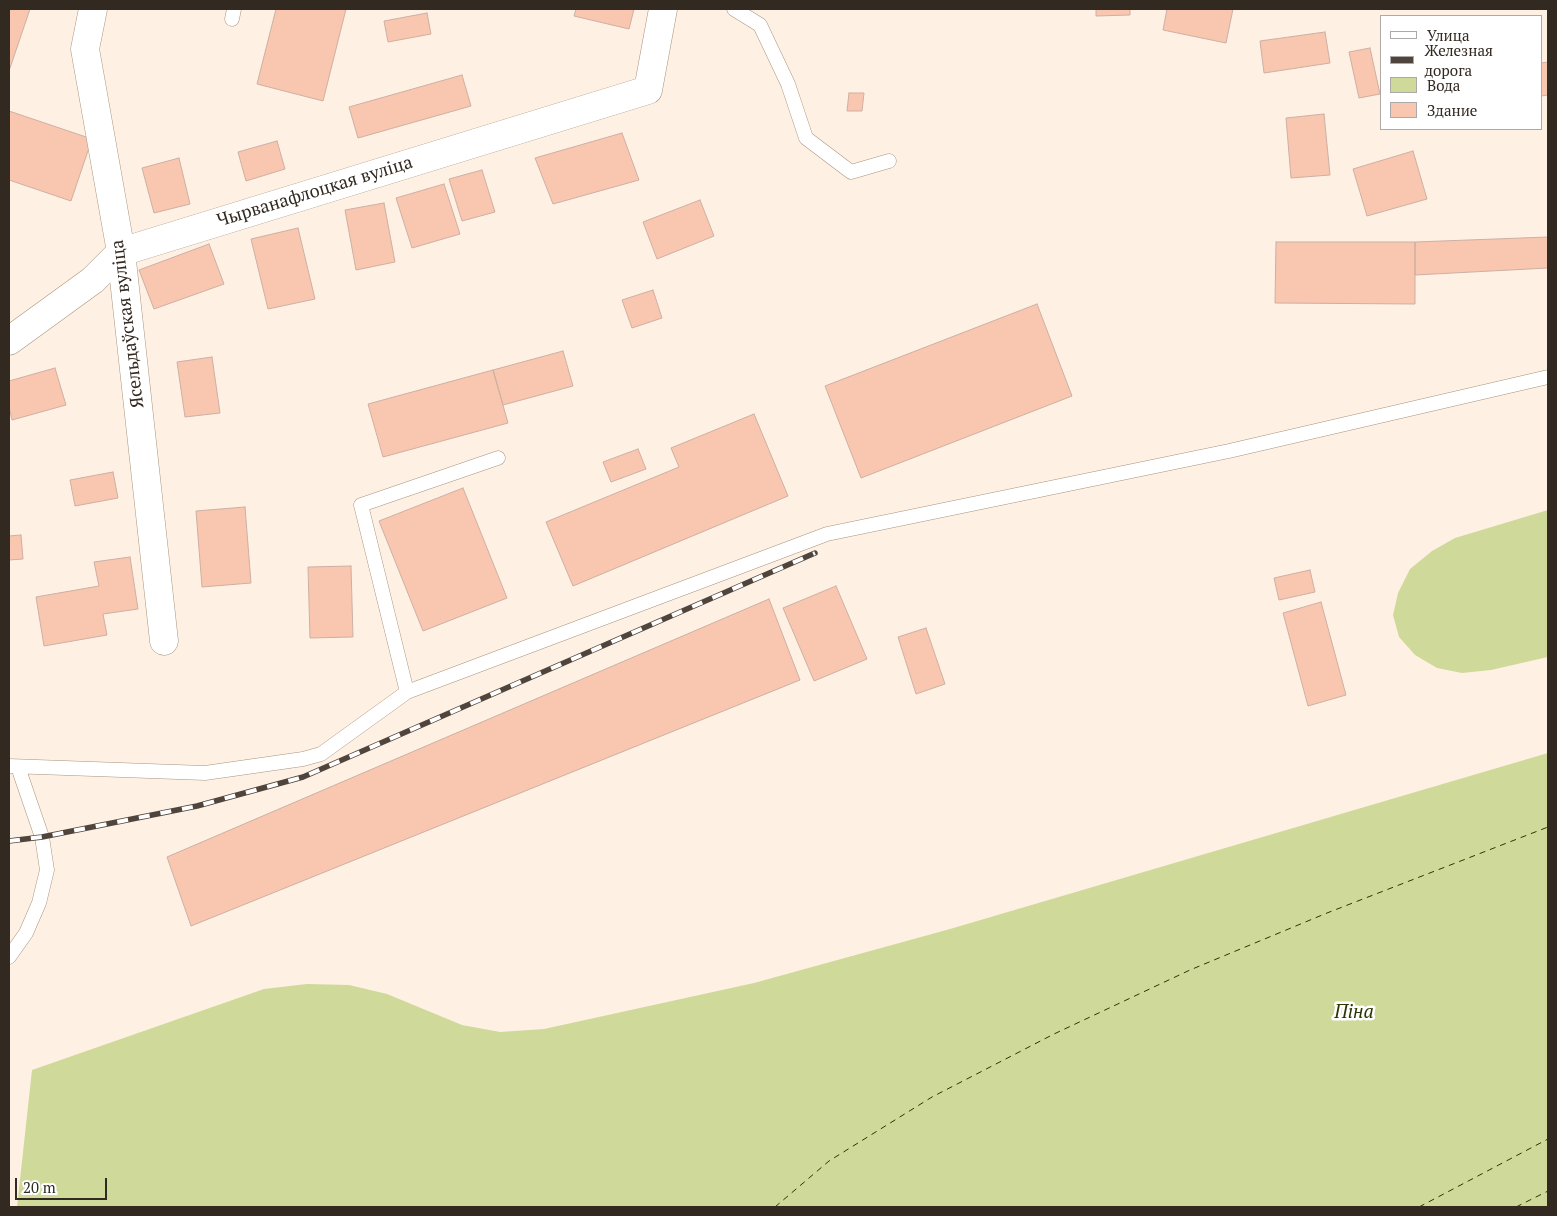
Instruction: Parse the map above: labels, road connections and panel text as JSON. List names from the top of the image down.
{
  "streets": {
    "street": ["Чырванафлоцкая вуліца", "Ясельдаўская вуліца"]
  },
  "crossings": [
    ["Чырванафлоцкая вуліца", "Ясельдаўская вуліца"]
  ],
  "water": ["Піна"],
  "legend": [
    "Улица",
    "Железная дорога",
    "Вода",
    "Здание"
  ],
  "scale_bar": "20 m"
}
